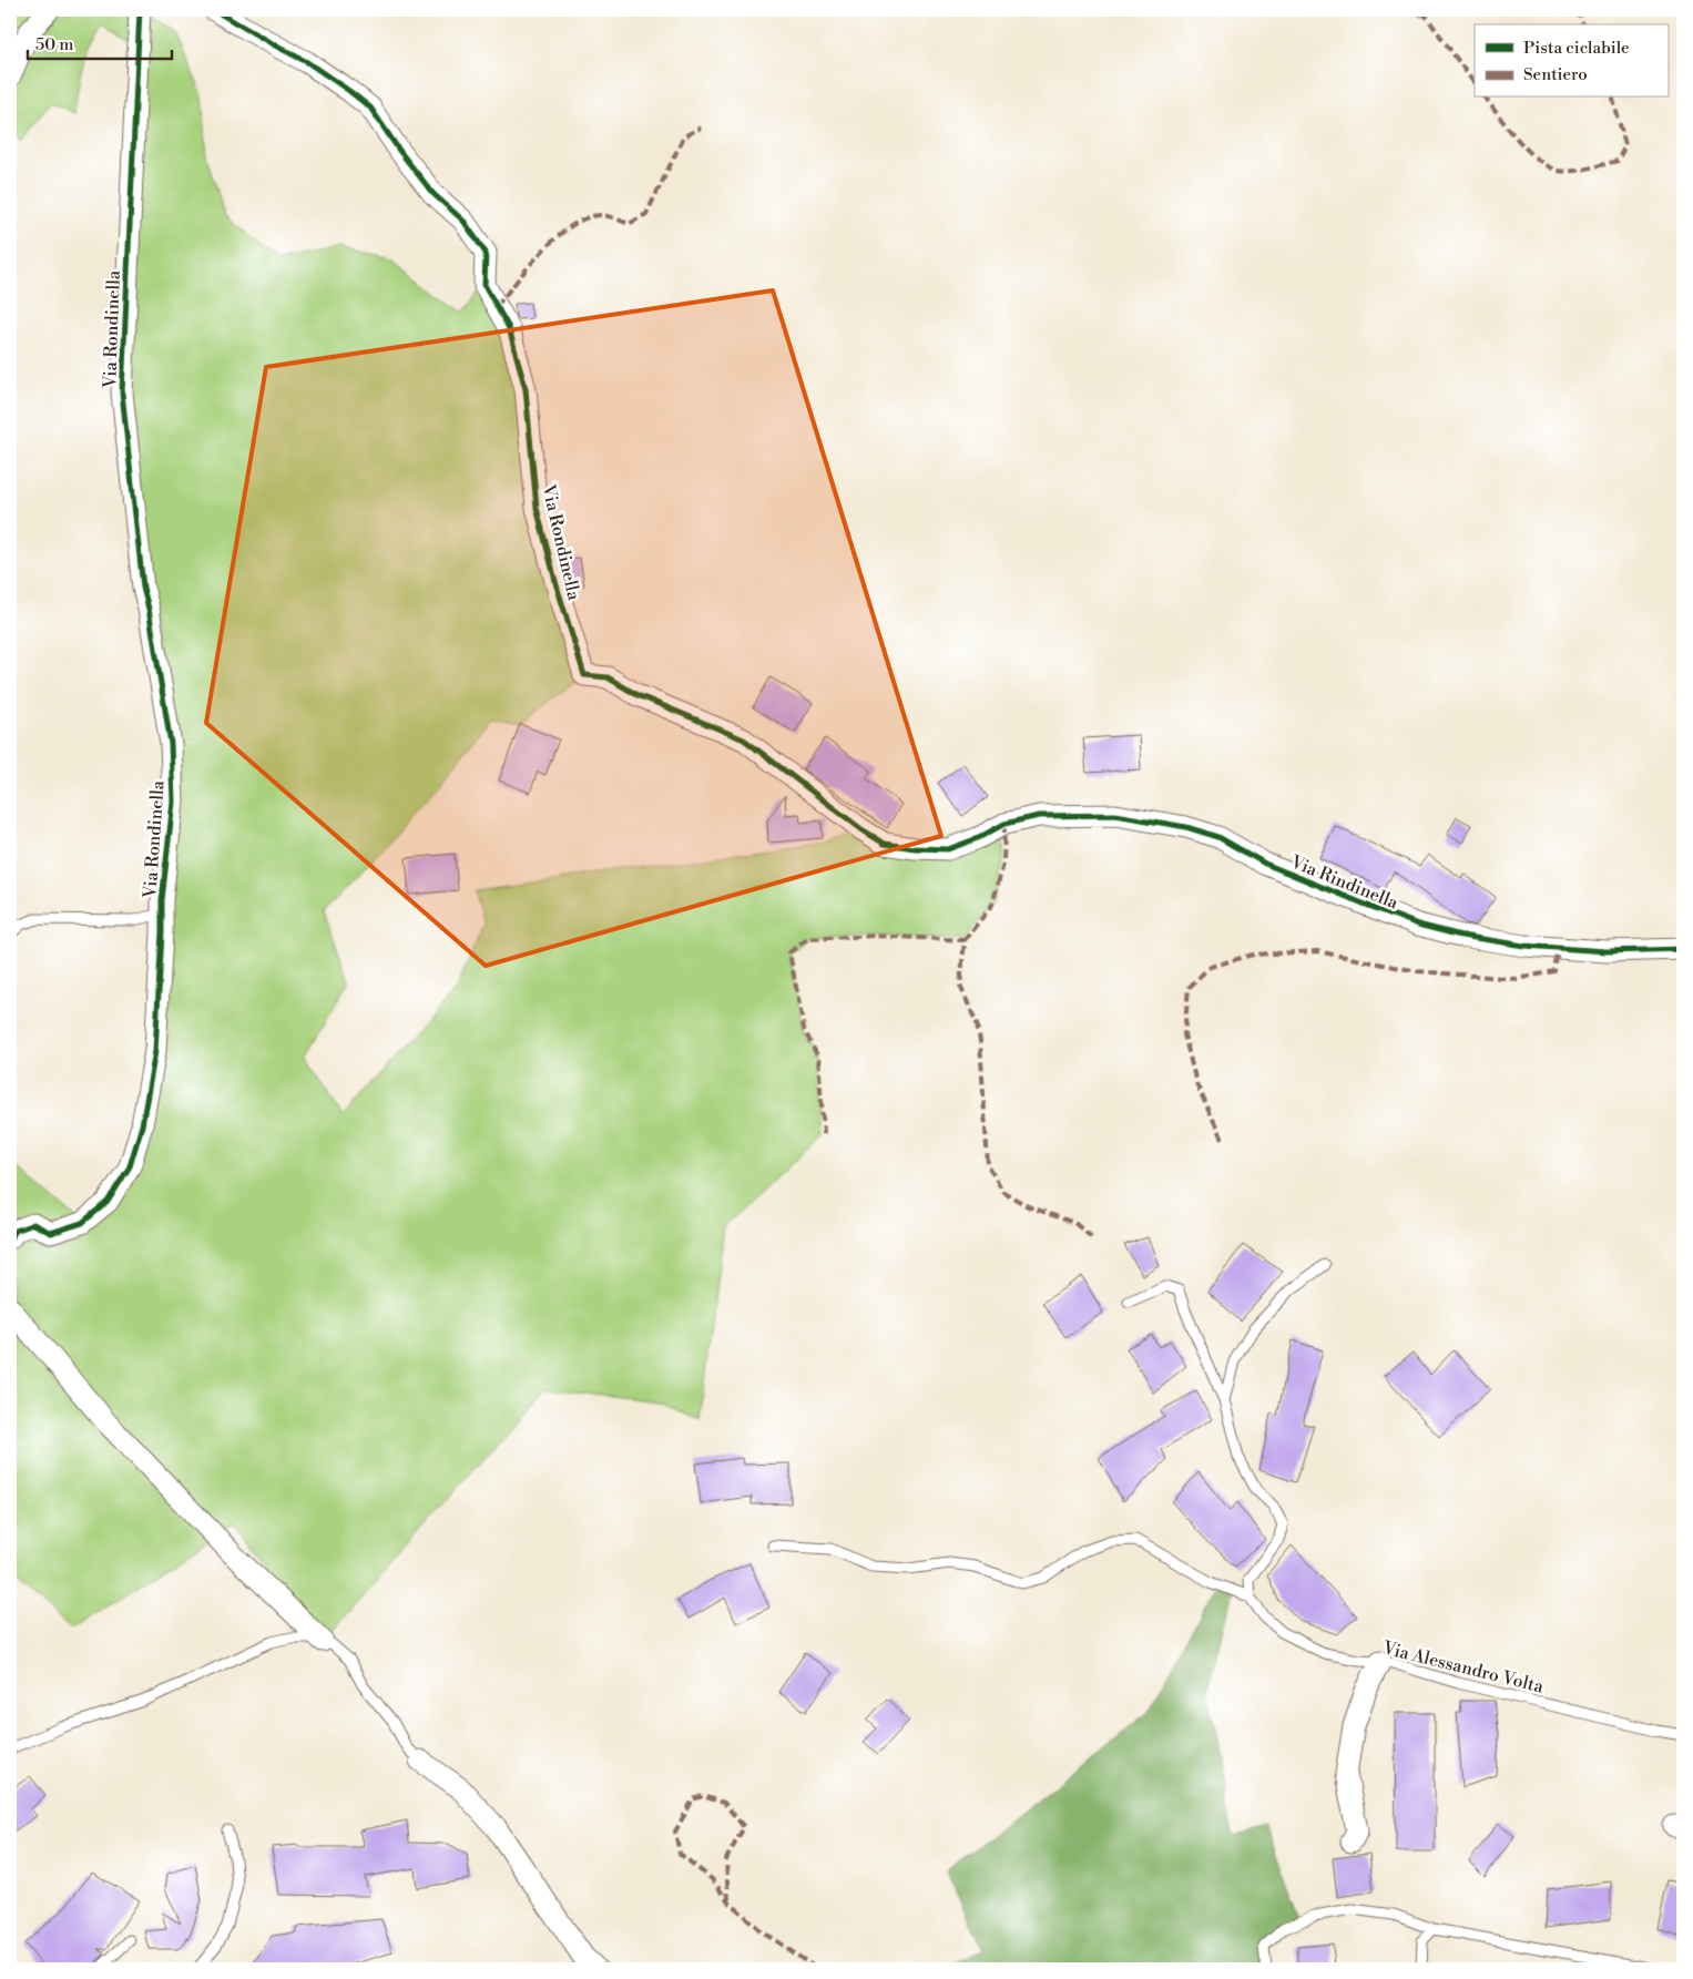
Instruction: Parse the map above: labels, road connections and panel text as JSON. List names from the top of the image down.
{
  "streets": {
    "street": ["Via Rondinella", "Via Rindinella"],
    "lane": ["Via Alessandro Volta"]
  },
  "crossings": [
    ["Via Rondinella", "Via Rindinella"]
  ],
  "legend": ["Pista ciclabile", "Sentiero"],
  "scale_bar": "50 m"
}
